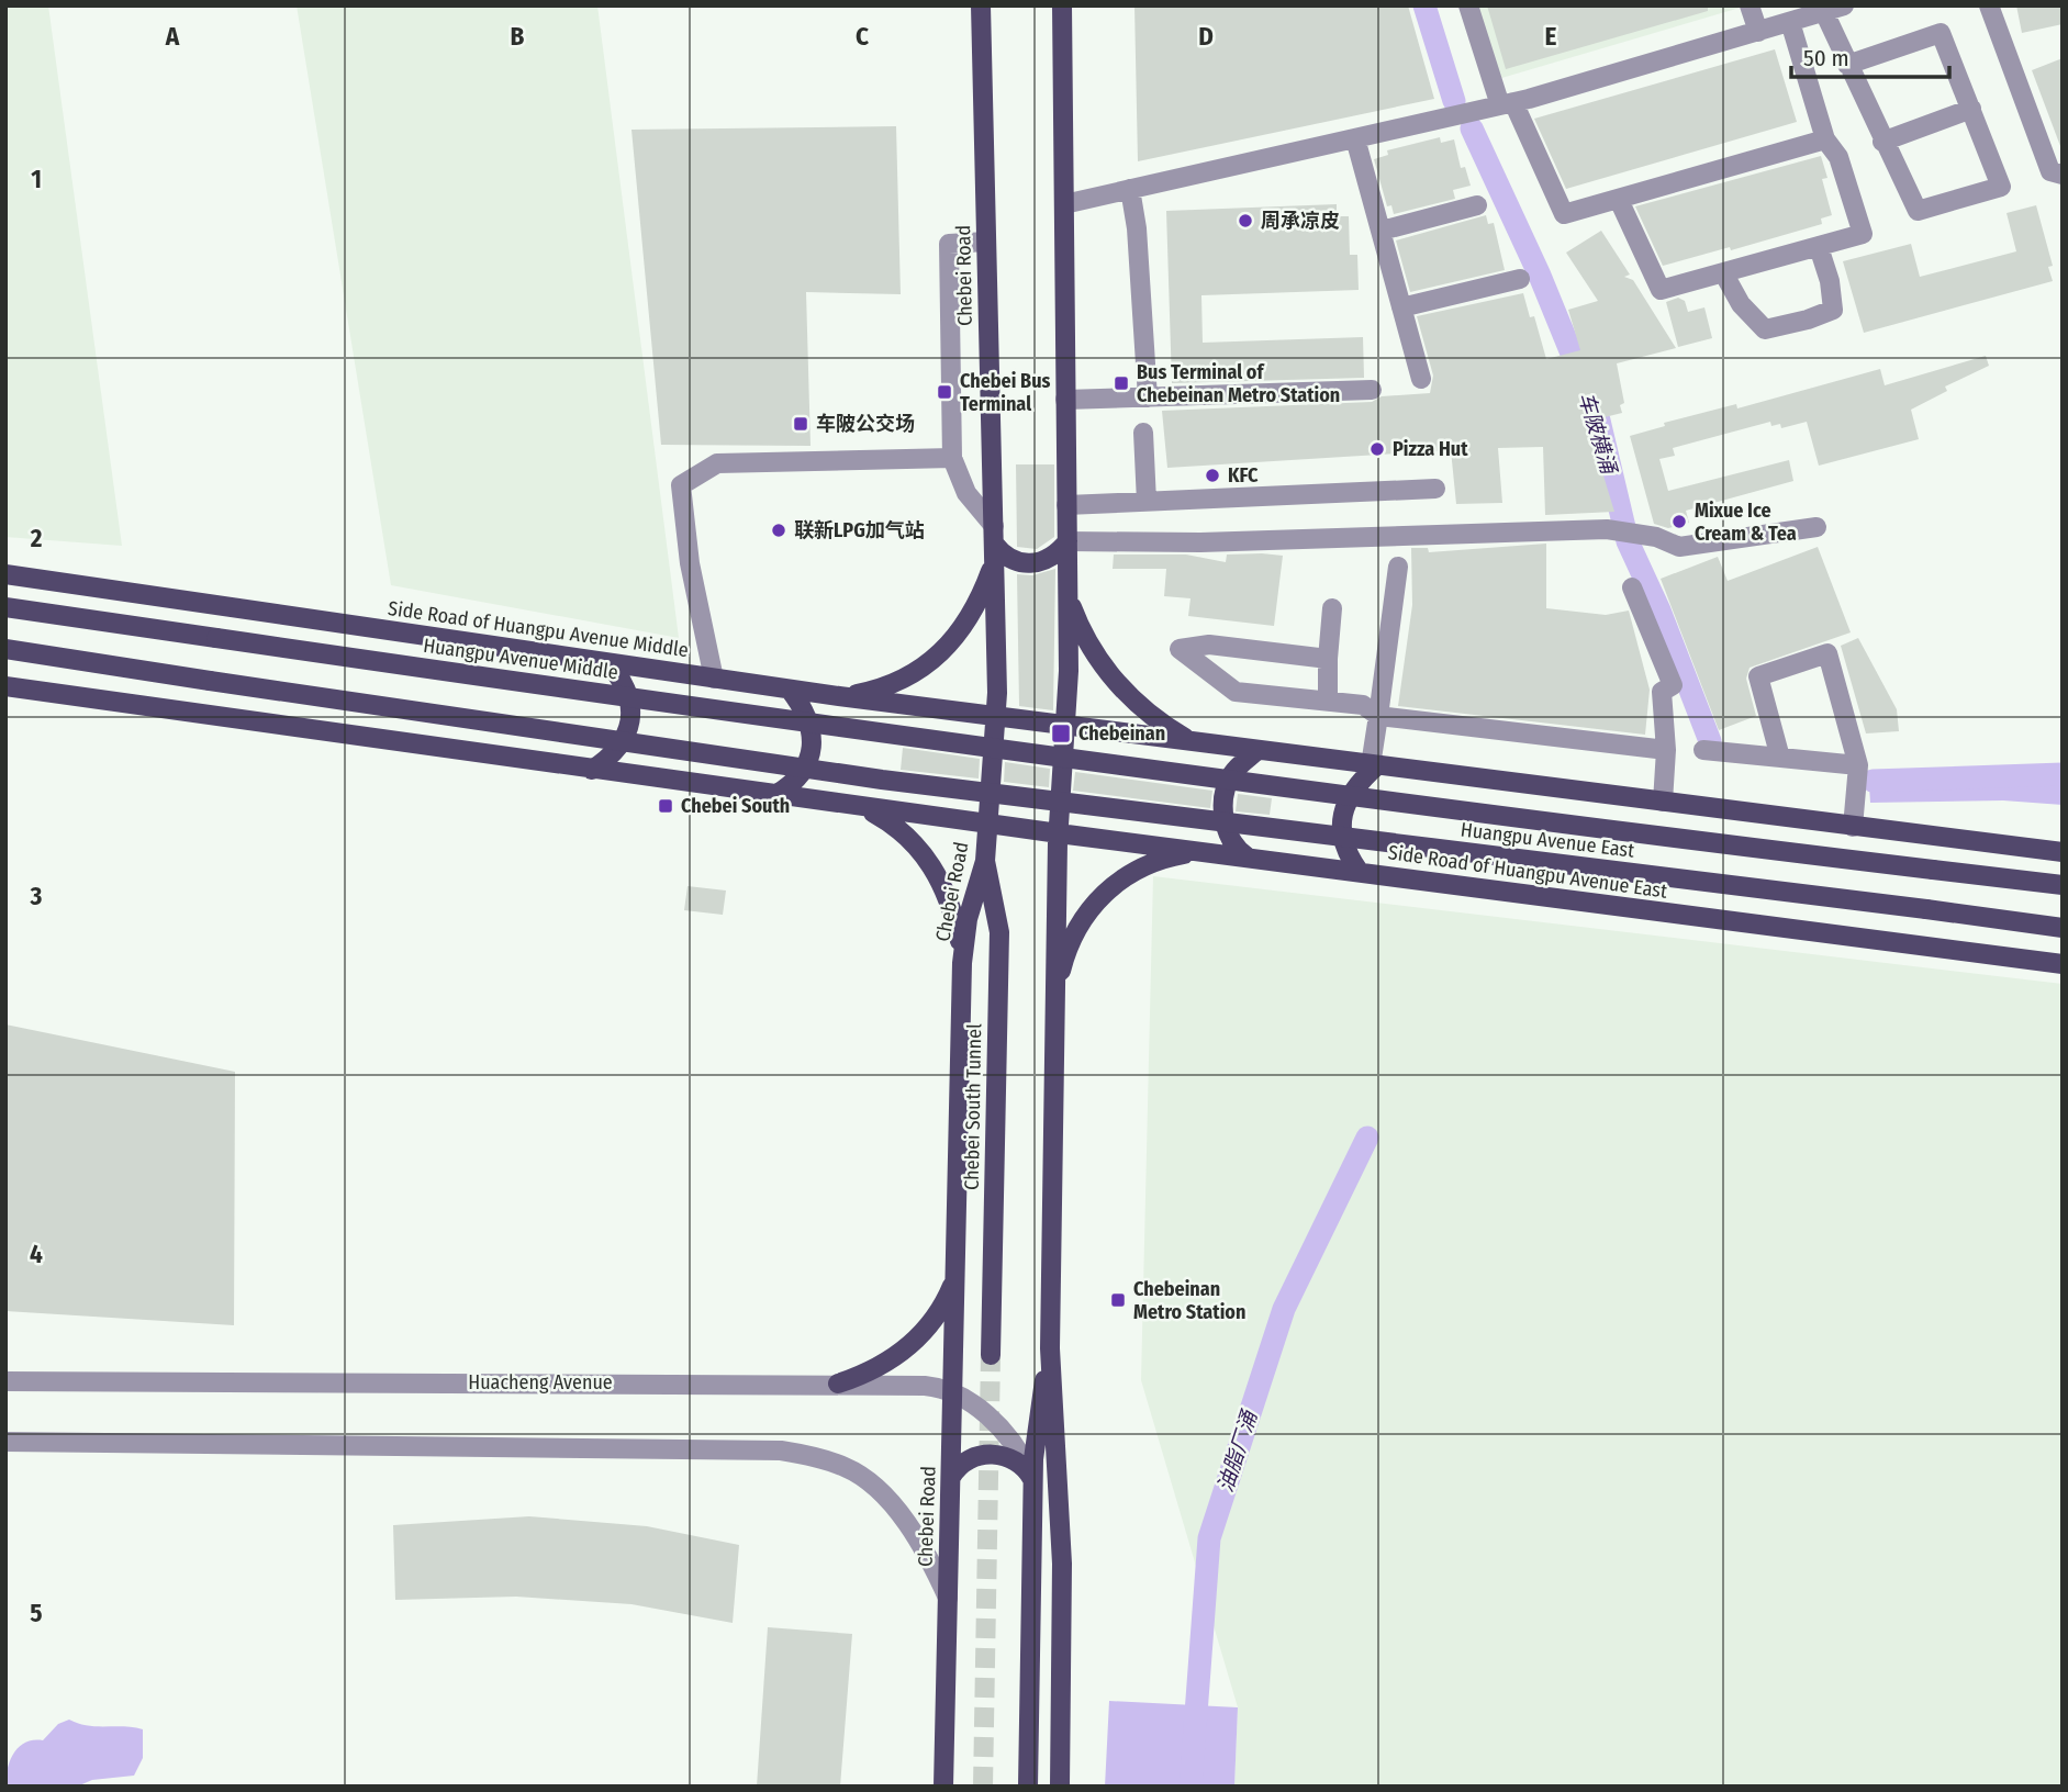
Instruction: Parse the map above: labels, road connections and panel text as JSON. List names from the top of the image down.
{
  "streets": {
    "main road": [
      "Chebei Road",
      "Side Road of Huangpu Avenue Middle",
      "Huangpu Avenue Middle",
      "Huangpu Avenue East",
      "Side Road of Huangpu Avenue East",
      "Chebei South Tunnel"
    ],
    "street": ["Huacheng Avenue"]
  },
  "crossings": [
    ["Chebei Road", "Side Road of Huangpu Avenue Middle"],
    ["Chebei Road", "Side Road of Huangpu Avenue East"],
    ["Chebei Road", "Chebei South Tunnel"],
    ["Chebei Road", "Huacheng Avenue"],
    ["Huangpu Avenue Middle", "Huangpu Avenue East"]
  ],
  "water": ["车陂横涌", "油脂厂涌"],
  "places": {
    "other": [
      "周承凉皮",
      "Pizza Hut",
      "KFC",
      "Mixue Ice Cream & Tea",
      "联新LPG加气站"
    ],
    "transit": [
      "Bus Terminal of Chebeinan Metro Station",
      "Chebei Bus Terminal",
      "车陂公交场",
      "Chebeinan",
      "Chebei South",
      "Chebeinan Metro Station"
    ]
  },
  "scale_bar": "50 m",
  "grid": {
    "columns": [
      "A",
      "B",
      "C",
      "D",
      "E"
    ],
    "rows": [
      "1",
      "2",
      "3",
      "4",
      "5"
    ]
  }
}
